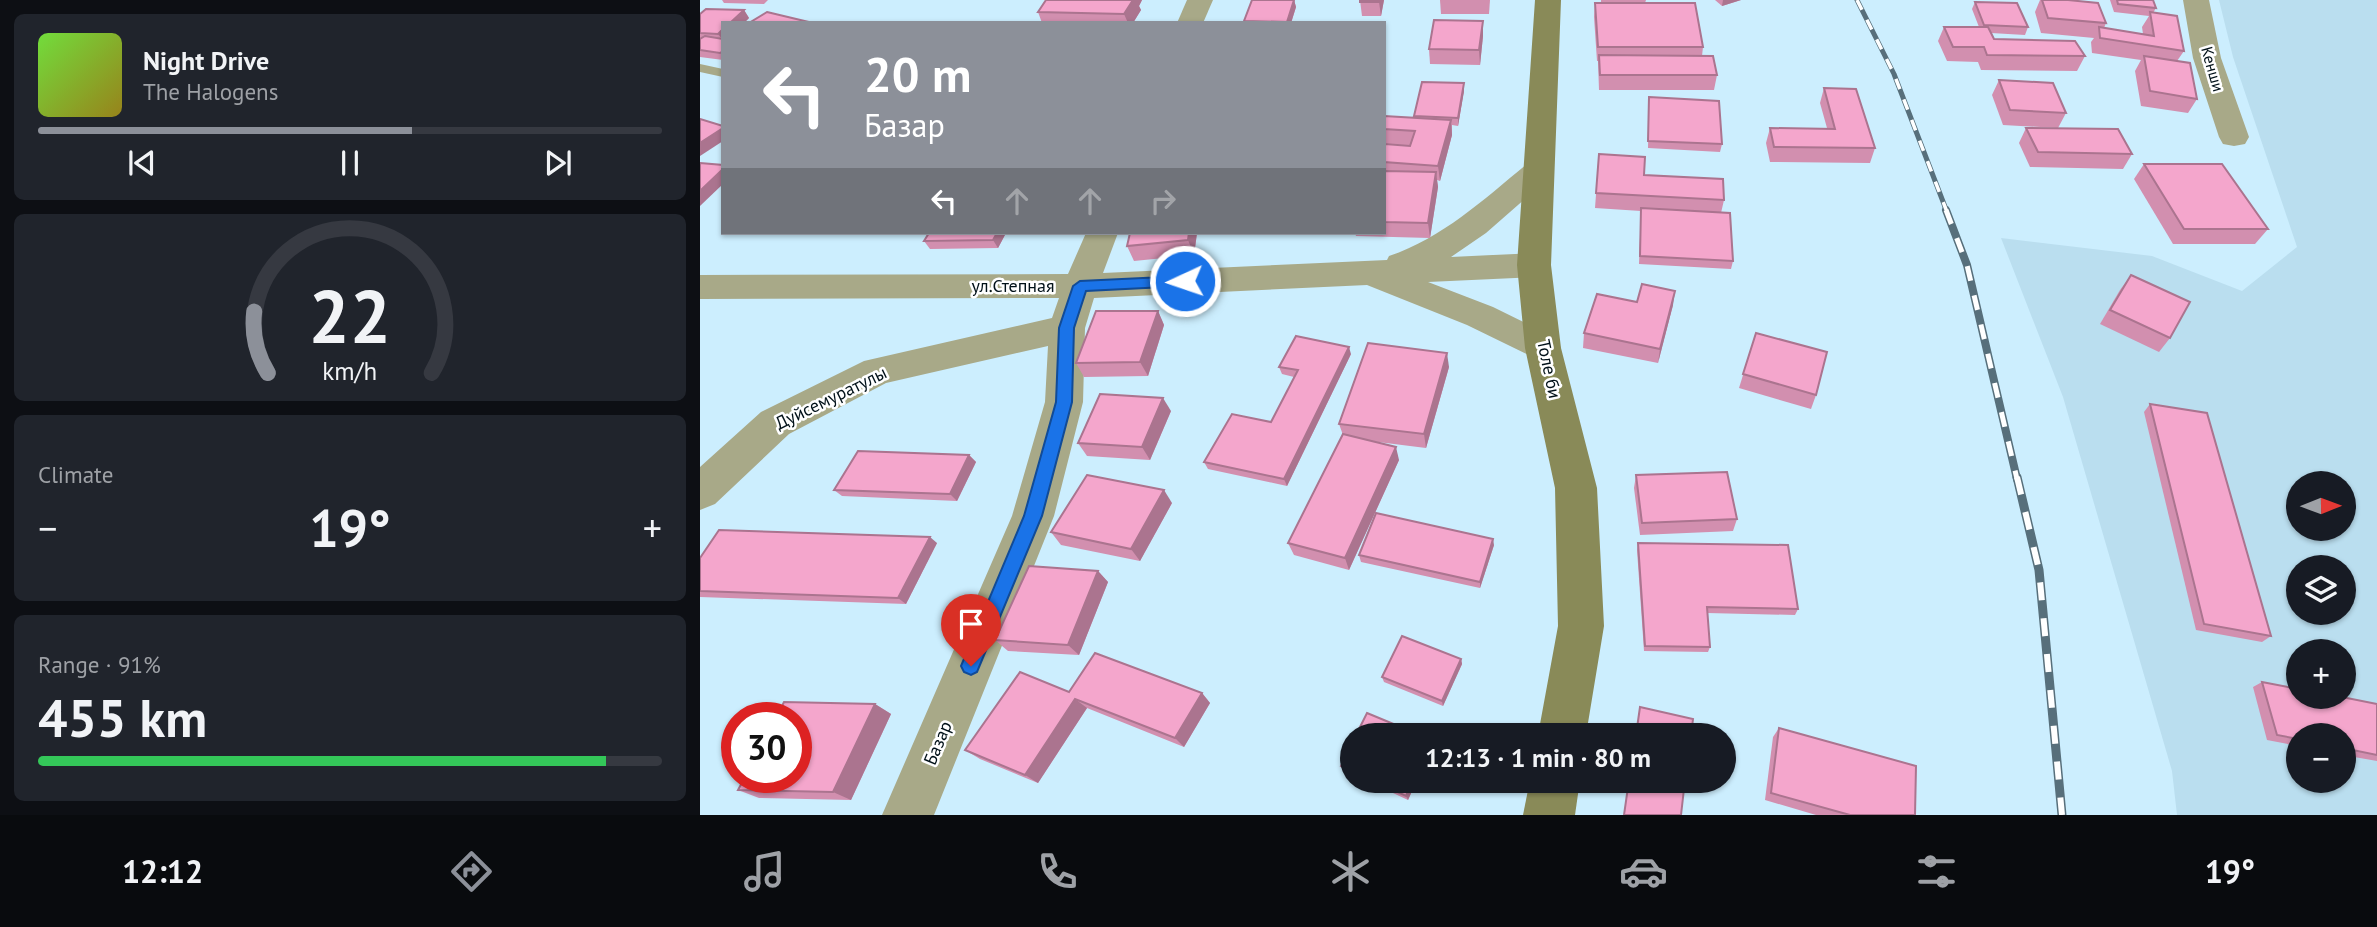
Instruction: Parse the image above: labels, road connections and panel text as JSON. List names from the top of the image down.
{
  "streets": {
    "main road": ["Толе би"],
    "street": [
      "Кенши",
      "ул.Степная",
      "Дуйсемуратулы",
      "Базар"
    ]
  },
  "crossings": [
    ["ул.Степная", "Толе би"],
    ["ул.Степная", "Базар"],
    ["Дуйсемуратулы", "Базар"]
  ],
  "north": "right",
  "page": {
    "turn": ["20 m", "Базар"],
    "song": ["Night Drive", "The Halogens"],
    "tile": [
      "Climate",
      ["Range · 91%", "455 km"]
    ],
    "map_buttons": ["+", "−"],
    "heat": ["−", "19°", "+"],
    "limit": "30",
    "trip": "12:13 · 1 min · 80 m",
    "tabs": ["12:12", "19°"],
    "gauge": ["22", "km/h"]
  }
}
